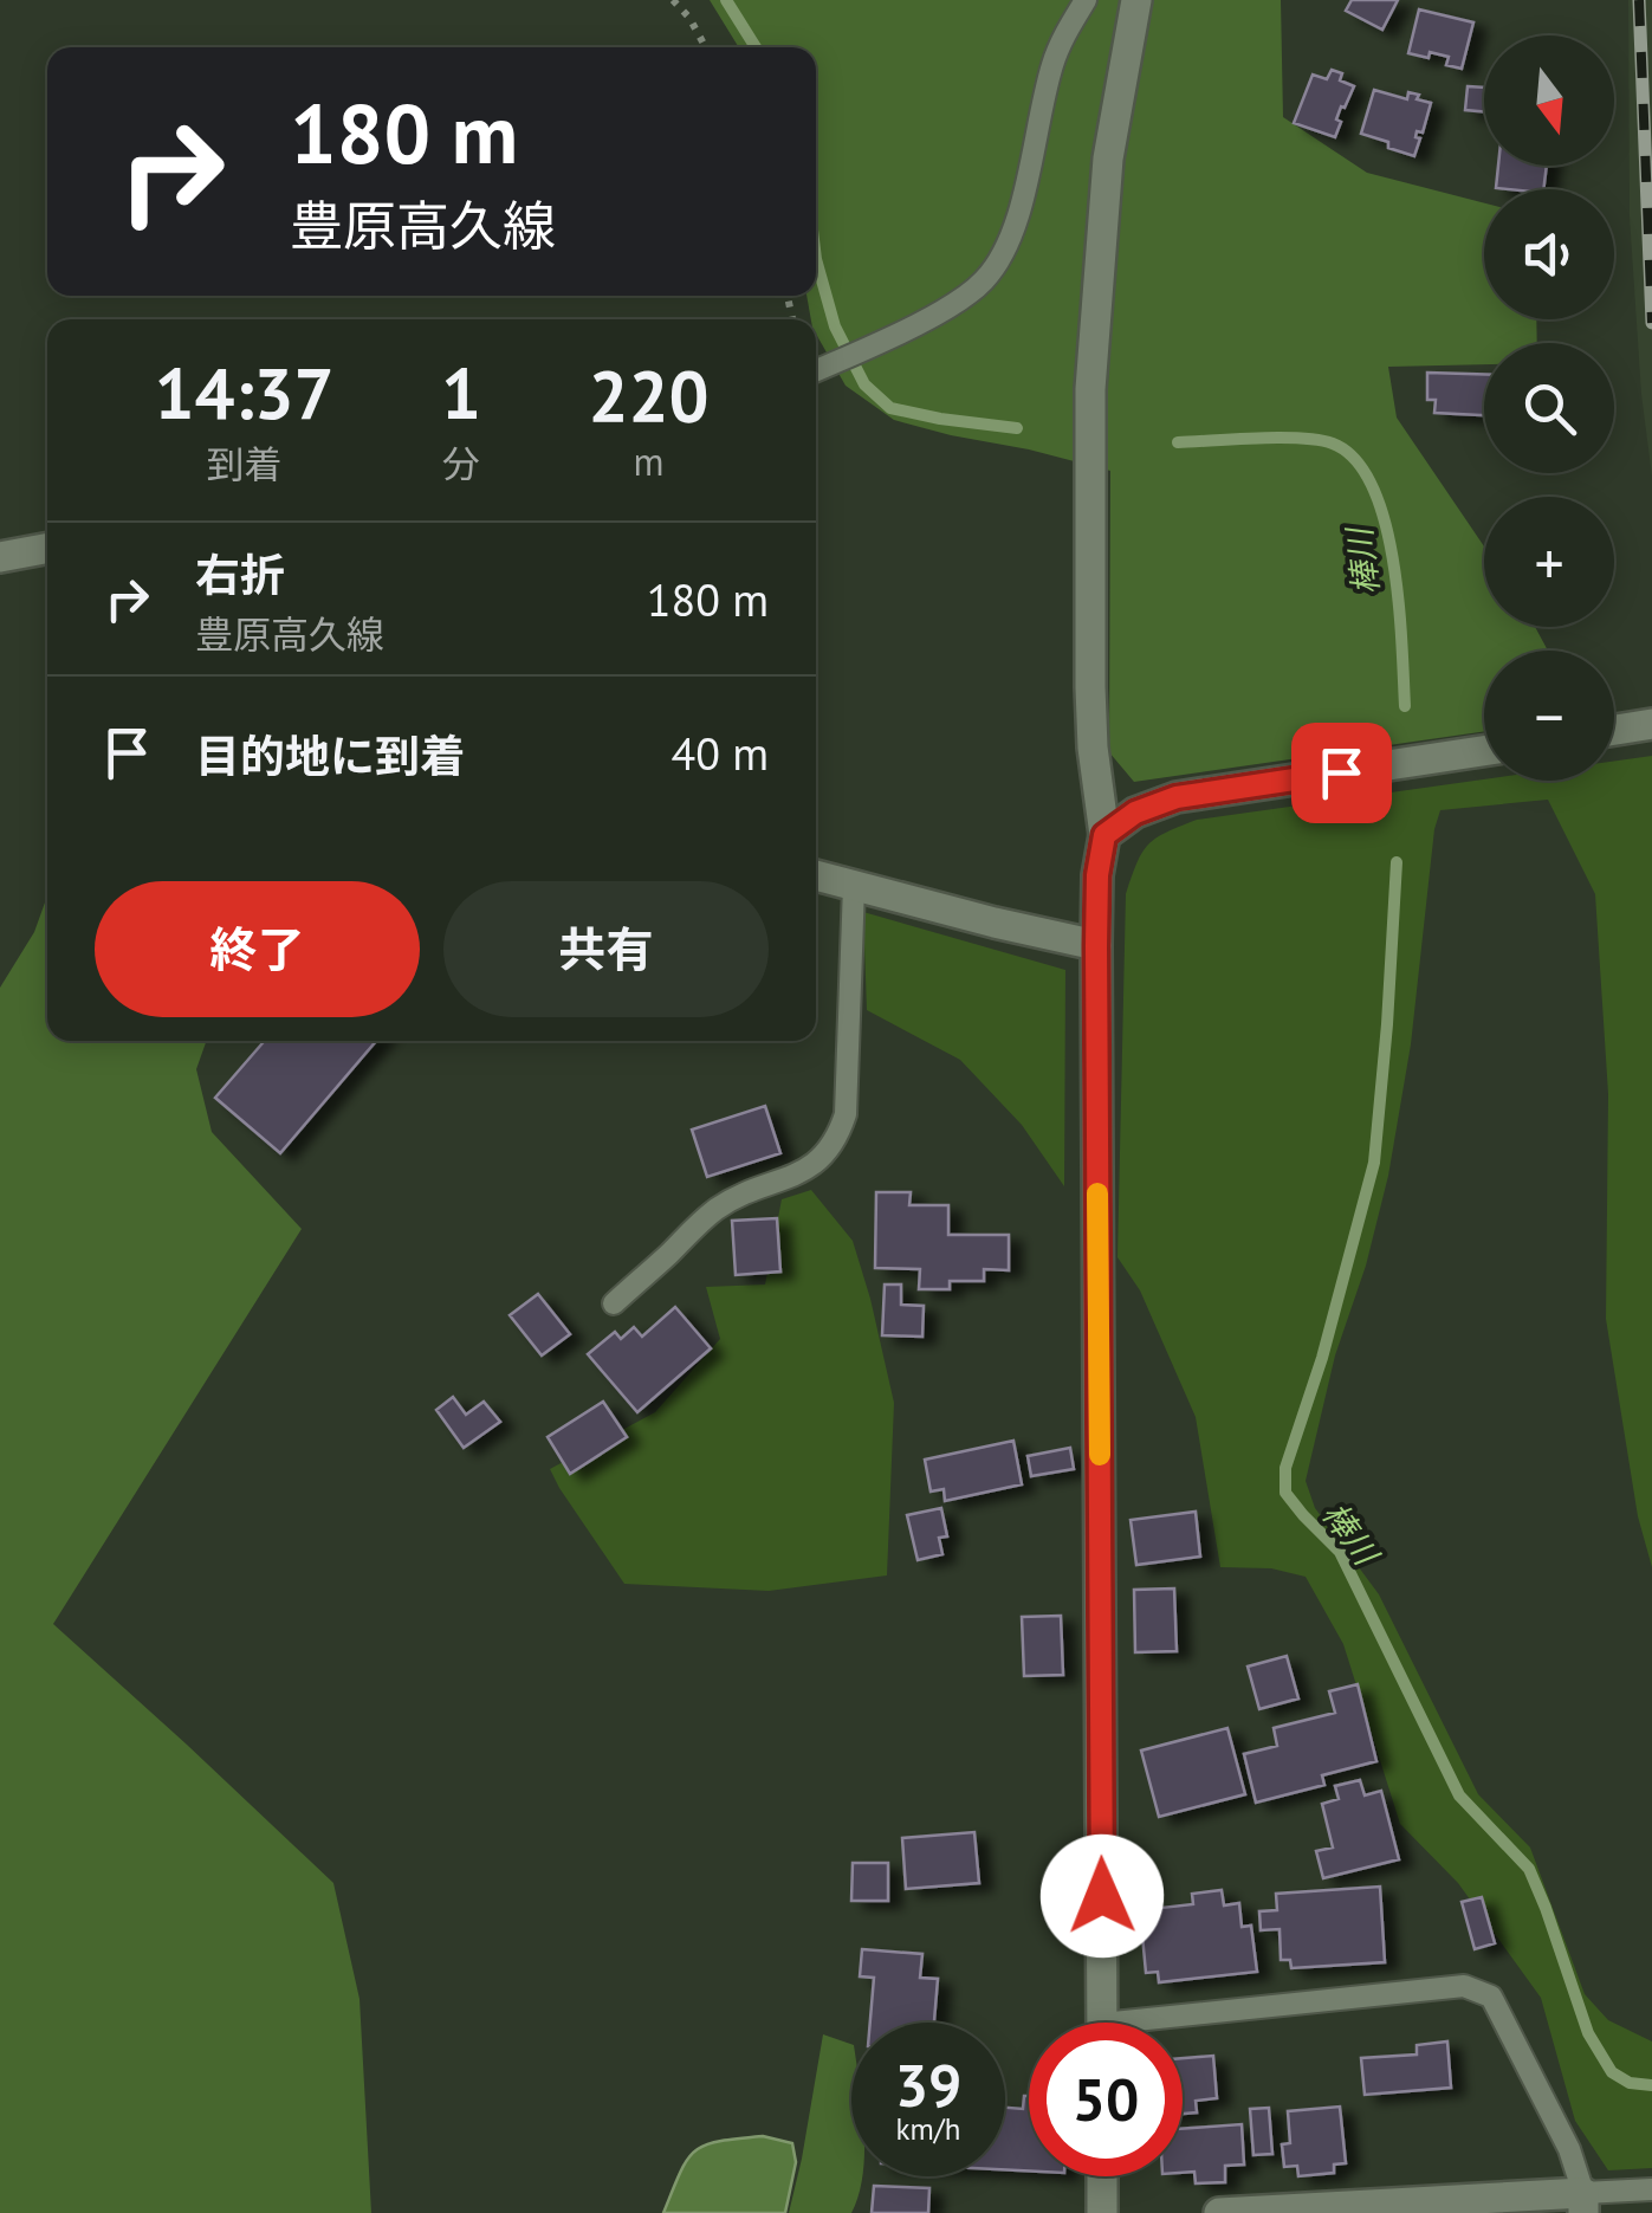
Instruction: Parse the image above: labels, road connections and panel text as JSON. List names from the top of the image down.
{
  "water": ["棒川"],
  "north": "bottom",
  "page": {
    "map_buttons": ["+", "−"],
    "turn": ["180 m", "豊原高久線"],
    "eta": [
      "14:37",
      "到着",
      "1",
      "分",
      "220",
      "m"
    ],
    "list": [
      {
        "name": "右折",
        "note": "豊原高久線",
        "value": "180 m"
      },
      {
        "name": "目的地に到着",
        "value": "40 m"
      }
    ],
    "buttons": ["終了", "共有"],
    "speed": "39 km/h",
    "limit": "50"
  }
}
